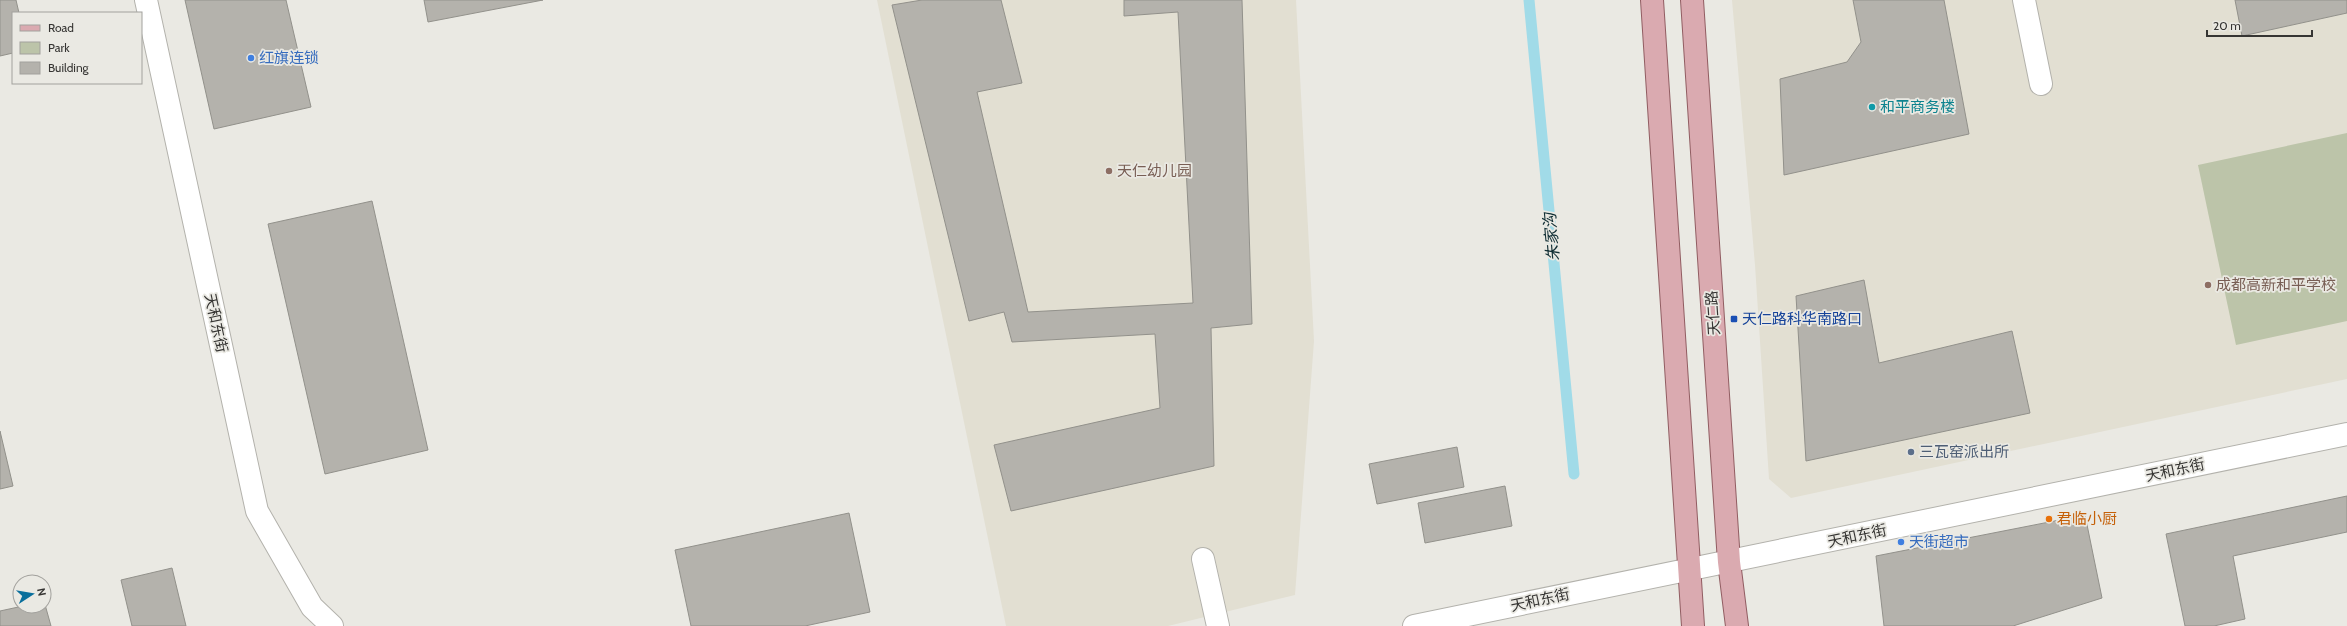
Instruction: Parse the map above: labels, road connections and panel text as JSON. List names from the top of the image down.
{
  "streets": {
    "main road": ["天仁路"],
    "street": ["天和东街"]
  },
  "crossings": [
    ["天仁路", "天和东街"]
  ],
  "water": ["朱家沟"],
  "places": {
    "other": [
      "红旗连锁",
      "和平商务楼",
      "天仁幼儿园",
      "成都高新和平学校",
      "三瓦窑派出所",
      "君临小厨",
      "天街超市"
    ],
    "transit": ["天仁路科华南路口"]
  },
  "legend": ["Road", "Park", "Building"],
  "scale_bar": "20 m",
  "north": "right"
}
